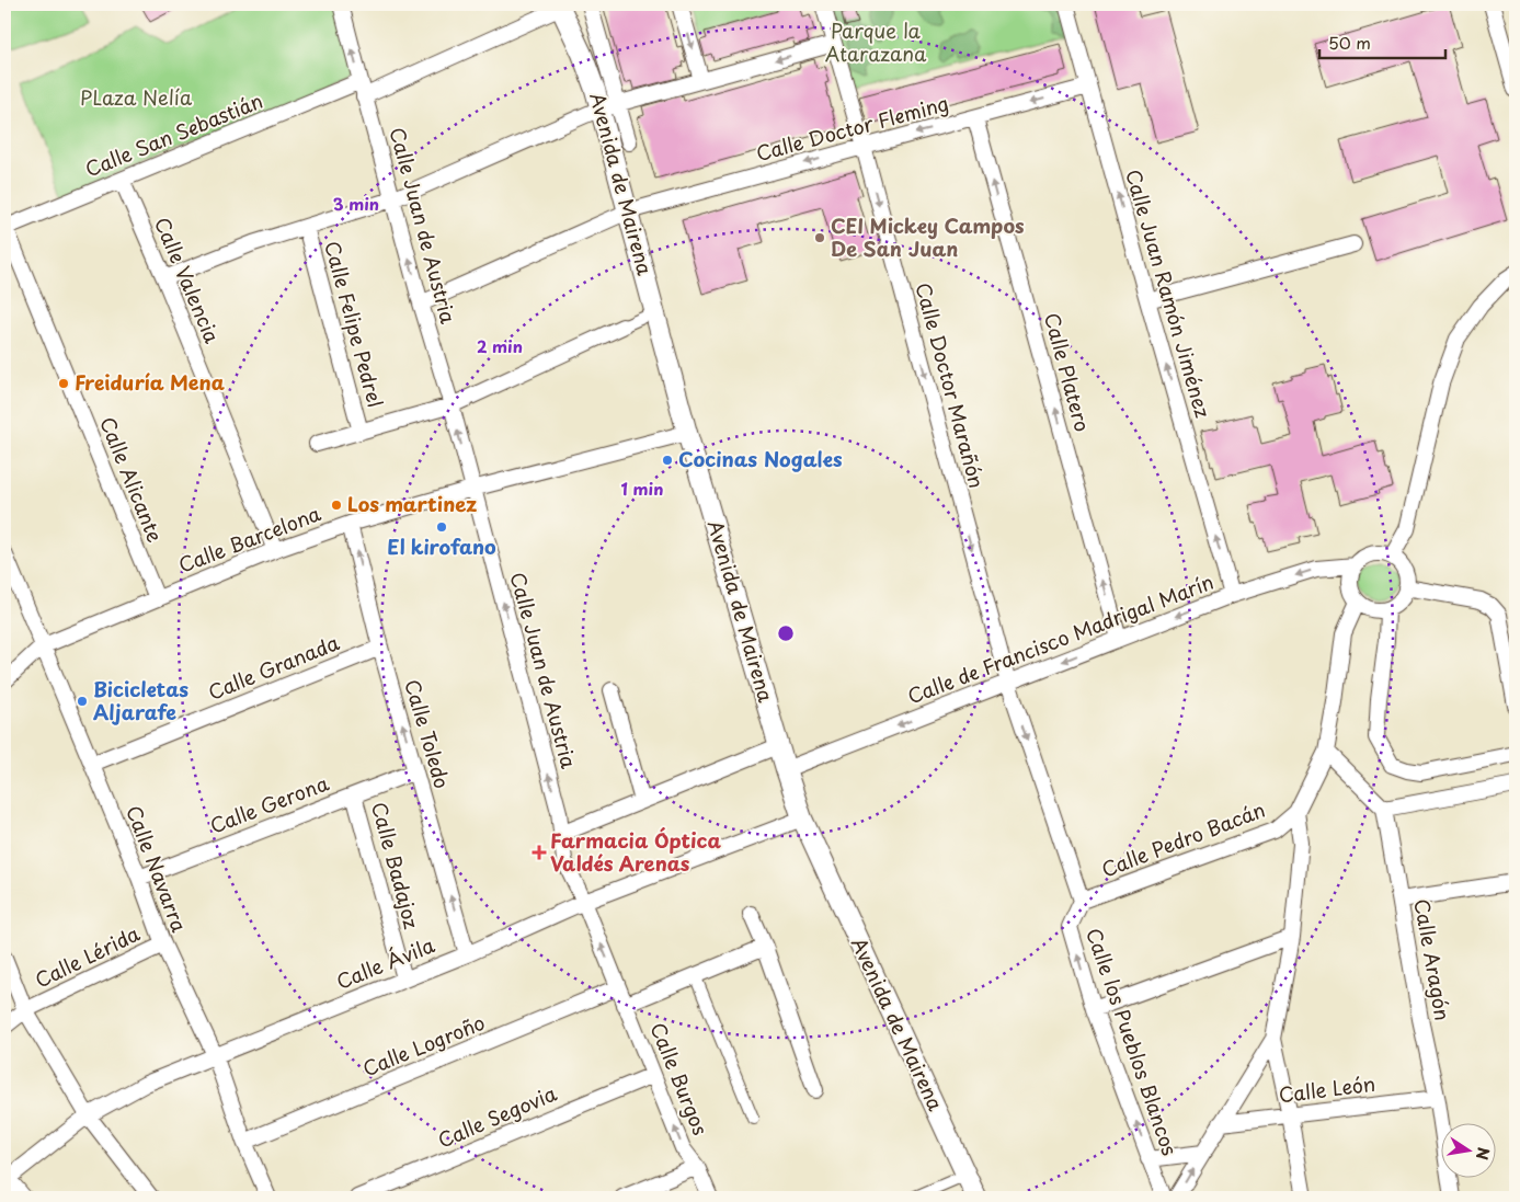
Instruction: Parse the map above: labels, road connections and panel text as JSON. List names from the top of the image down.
{
  "streets": {
    "street": [
      "Calle Doctor Fleming",
      "Calle San Sebastián",
      "Avenida de Mairena",
      "Calle Juan de Austria",
      "Calle Valencia",
      "Calle Juan Ramón Jiménez",
      "Calle Felipe Pedrel",
      "Calle Platero",
      "Calle Doctor Marañón",
      "Calle Alicante",
      "Calle Barcelona",
      "Calle de Francisco Madrigal Marín",
      "Calle Granada",
      "Calle Toledo",
      "Calle Gerona",
      "Calle Pedro Bacán",
      "Calle Badajoz",
      "Calle Navarra",
      "Calle Lérida",
      "Calle Aragón",
      "Calle Ávila",
      "Calle los Pueblos Blancos",
      "Calle Logroño",
      "Calle Burgos",
      "Calle León",
      "Calle Segovia"
    ]
  },
  "crossings": [
    ["Calle Doctor Fleming", "Avenida de Mairena"],
    ["Calle Doctor Fleming", "Calle Juan de Austria"],
    ["Calle Doctor Fleming", "Calle Juan Ramón Jiménez"],
    ["Calle Doctor Fleming", "Calle Platero"],
    ["Calle Doctor Fleming", "Calle Doctor Marañón"],
    ["Calle San Sebastián", "Calle Juan de Austria"],
    ["Calle San Sebastián", "Calle Valencia"],
    ["Calle San Sebastián", "Calle Alicante"],
    ["Avenida de Mairena", "Calle Barcelona"],
    ["Avenida de Mairena", "Calle de Francisco Madrigal Marín"],
    ["Avenida de Mairena", "Calle Ávila"],
    ["Calle Juan de Austria", "Calle Barcelona"],
    ["Calle Juan de Austria", "Calle Ávila"],
    ["Calle Juan de Austria", "Calle Burgos"],
    ["Calle Valencia", "Calle Barcelona"],
    ["Calle Juan Ramón Jiménez", "Calle de Francisco Madrigal Marín"],
    ["Calle Platero", "Calle de Francisco Madrigal Marín"],
    ["Calle Doctor Marañón", "Calle de Francisco Madrigal Marín"],
    ["Calle Alicante", "Calle Barcelona"],
    ["Calle Barcelona", "Calle Toledo"],
    ["Calle Barcelona", "Calle Navarra"],
    ["Calle de Francisco Madrigal Marín", "Calle Pedro Bacán"],
    ["Calle Granada", "Calle Toledo"],
    ["Calle Granada", "Calle Navarra"],
    ["Calle Toledo", "Calle Gerona"],
    ["Calle Toledo", "Calle Ávila"],
    ["Calle Gerona", "Calle Badajoz"],
    ["Calle Gerona", "Calle Navarra"],
    ["Calle Pedro Bacán", "Calle los Pueblos Blancos"],
    ["Calle Badajoz", "Calle Ávila"],
    ["Calle Navarra", "Calle Lérida"],
    ["Calle Navarra", "Calle Ávila"],
    ["Calle Navarra", "Calle Logroño"],
    ["Calle Aragón", "Calle León"],
    ["Calle Ávila", "Calle Burgos"],
    ["Calle Logroño", "Calle Burgos"],
    ["Calle Burgos", "Calle Segovia"]
  ],
  "one_way": [
    "Calle Juan de Austria",
    "Calle Juan Ramón Jiménez",
    "Calle Platero",
    "Calle Doctor Marañón",
    "Calle de Francisco Madrigal Marín",
    "Calle Toledo",
    "Calle los Pueblos Blancos"
  ],
  "parks": ["Parque la Atarazana", "PLaza Nelía"],
  "places": {
    "other": [
      "CEI Mickey Campos De San Juan",
      "Freiduría Mena",
      "Cocinas Nogales",
      "Los martinez",
      "El kirofano",
      "Bicicletas Aljarafe"
    ],
    "health": ["Farmacia Óptica Valdés Arenas"]
  },
  "scale_bar": "50 m",
  "north": "right",
  "rings": ["3 min", "2 min", "1 min"]
}
